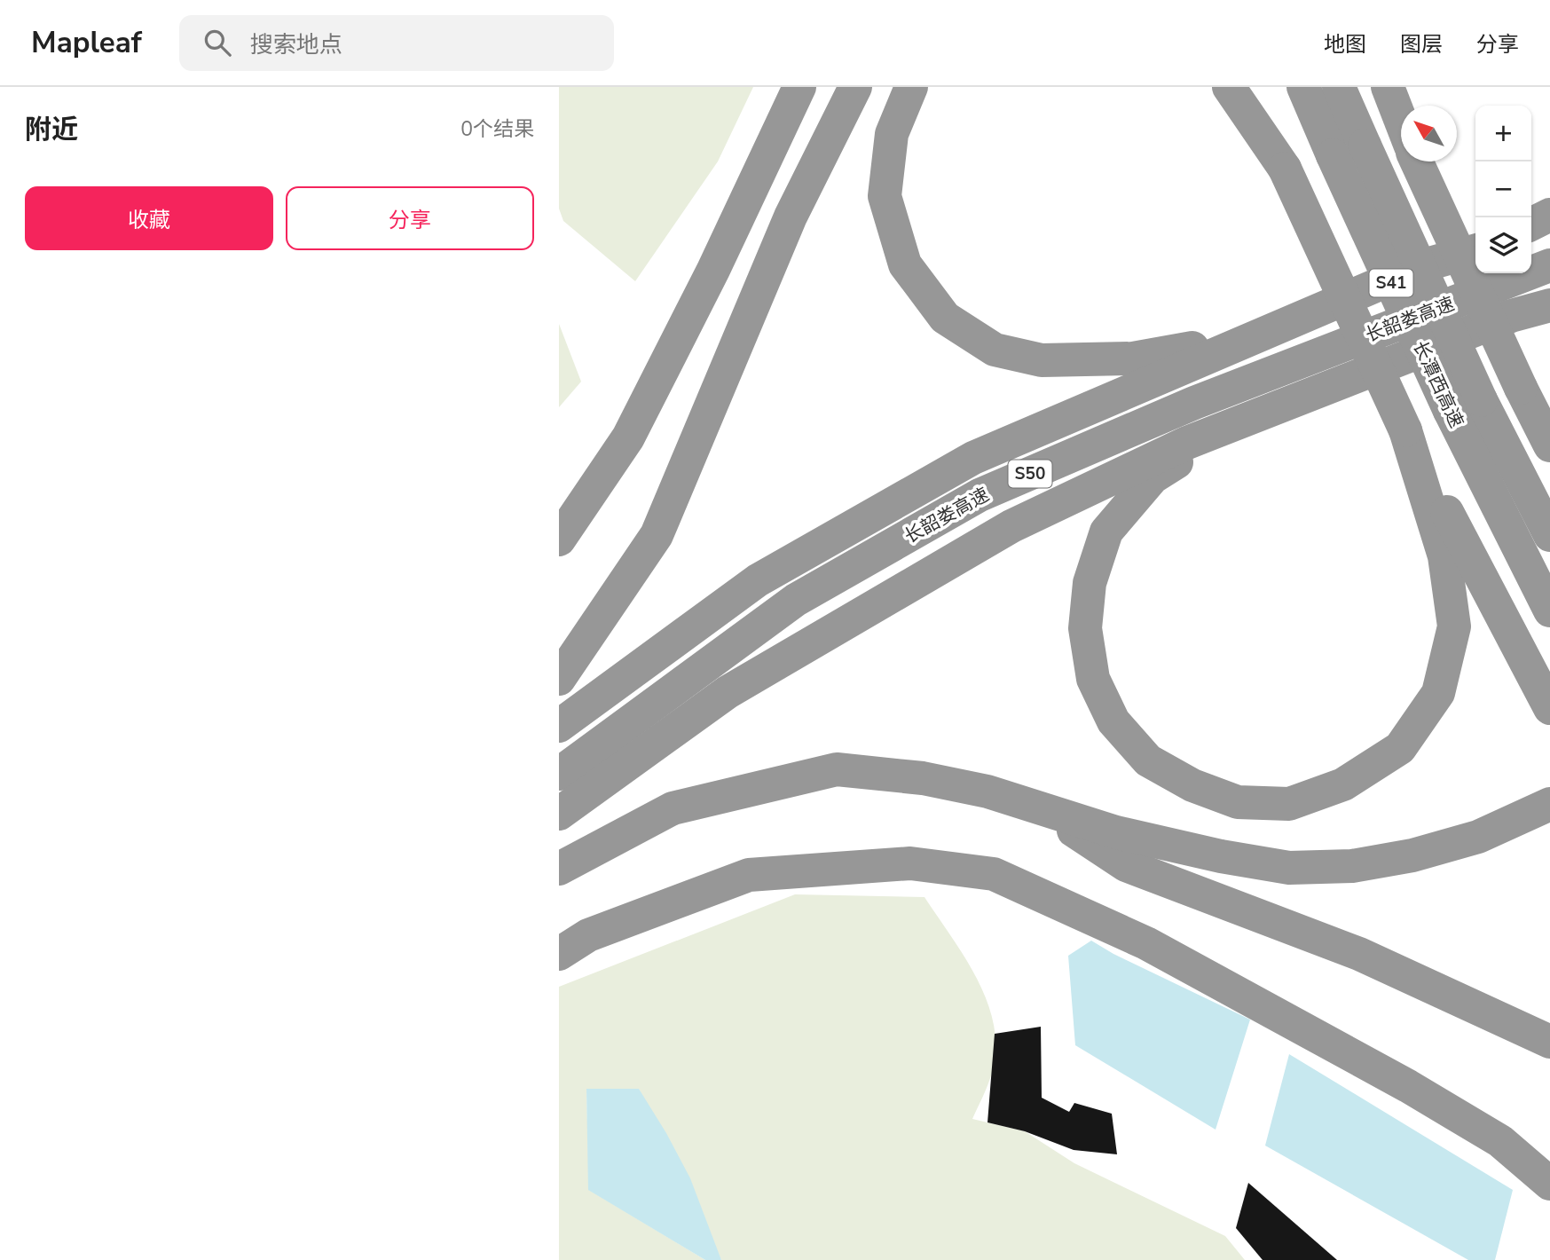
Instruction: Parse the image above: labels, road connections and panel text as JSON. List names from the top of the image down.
{
  "streets": {
    "highway": [
      "S41",
      "长韶娄高速",
      "长潭西高速",
      "S50"
    ]
  },
  "north": "top left",
  "page": {
    "header": "Mapleaf",
    "search": "搜索地点",
    "nav": ["地图", "图层", "分享"],
    "heading": ["附近", "0个结果"],
    "map_buttons": ["+", "−"],
    "buttons": ["收藏", "分享"]
  }
}
